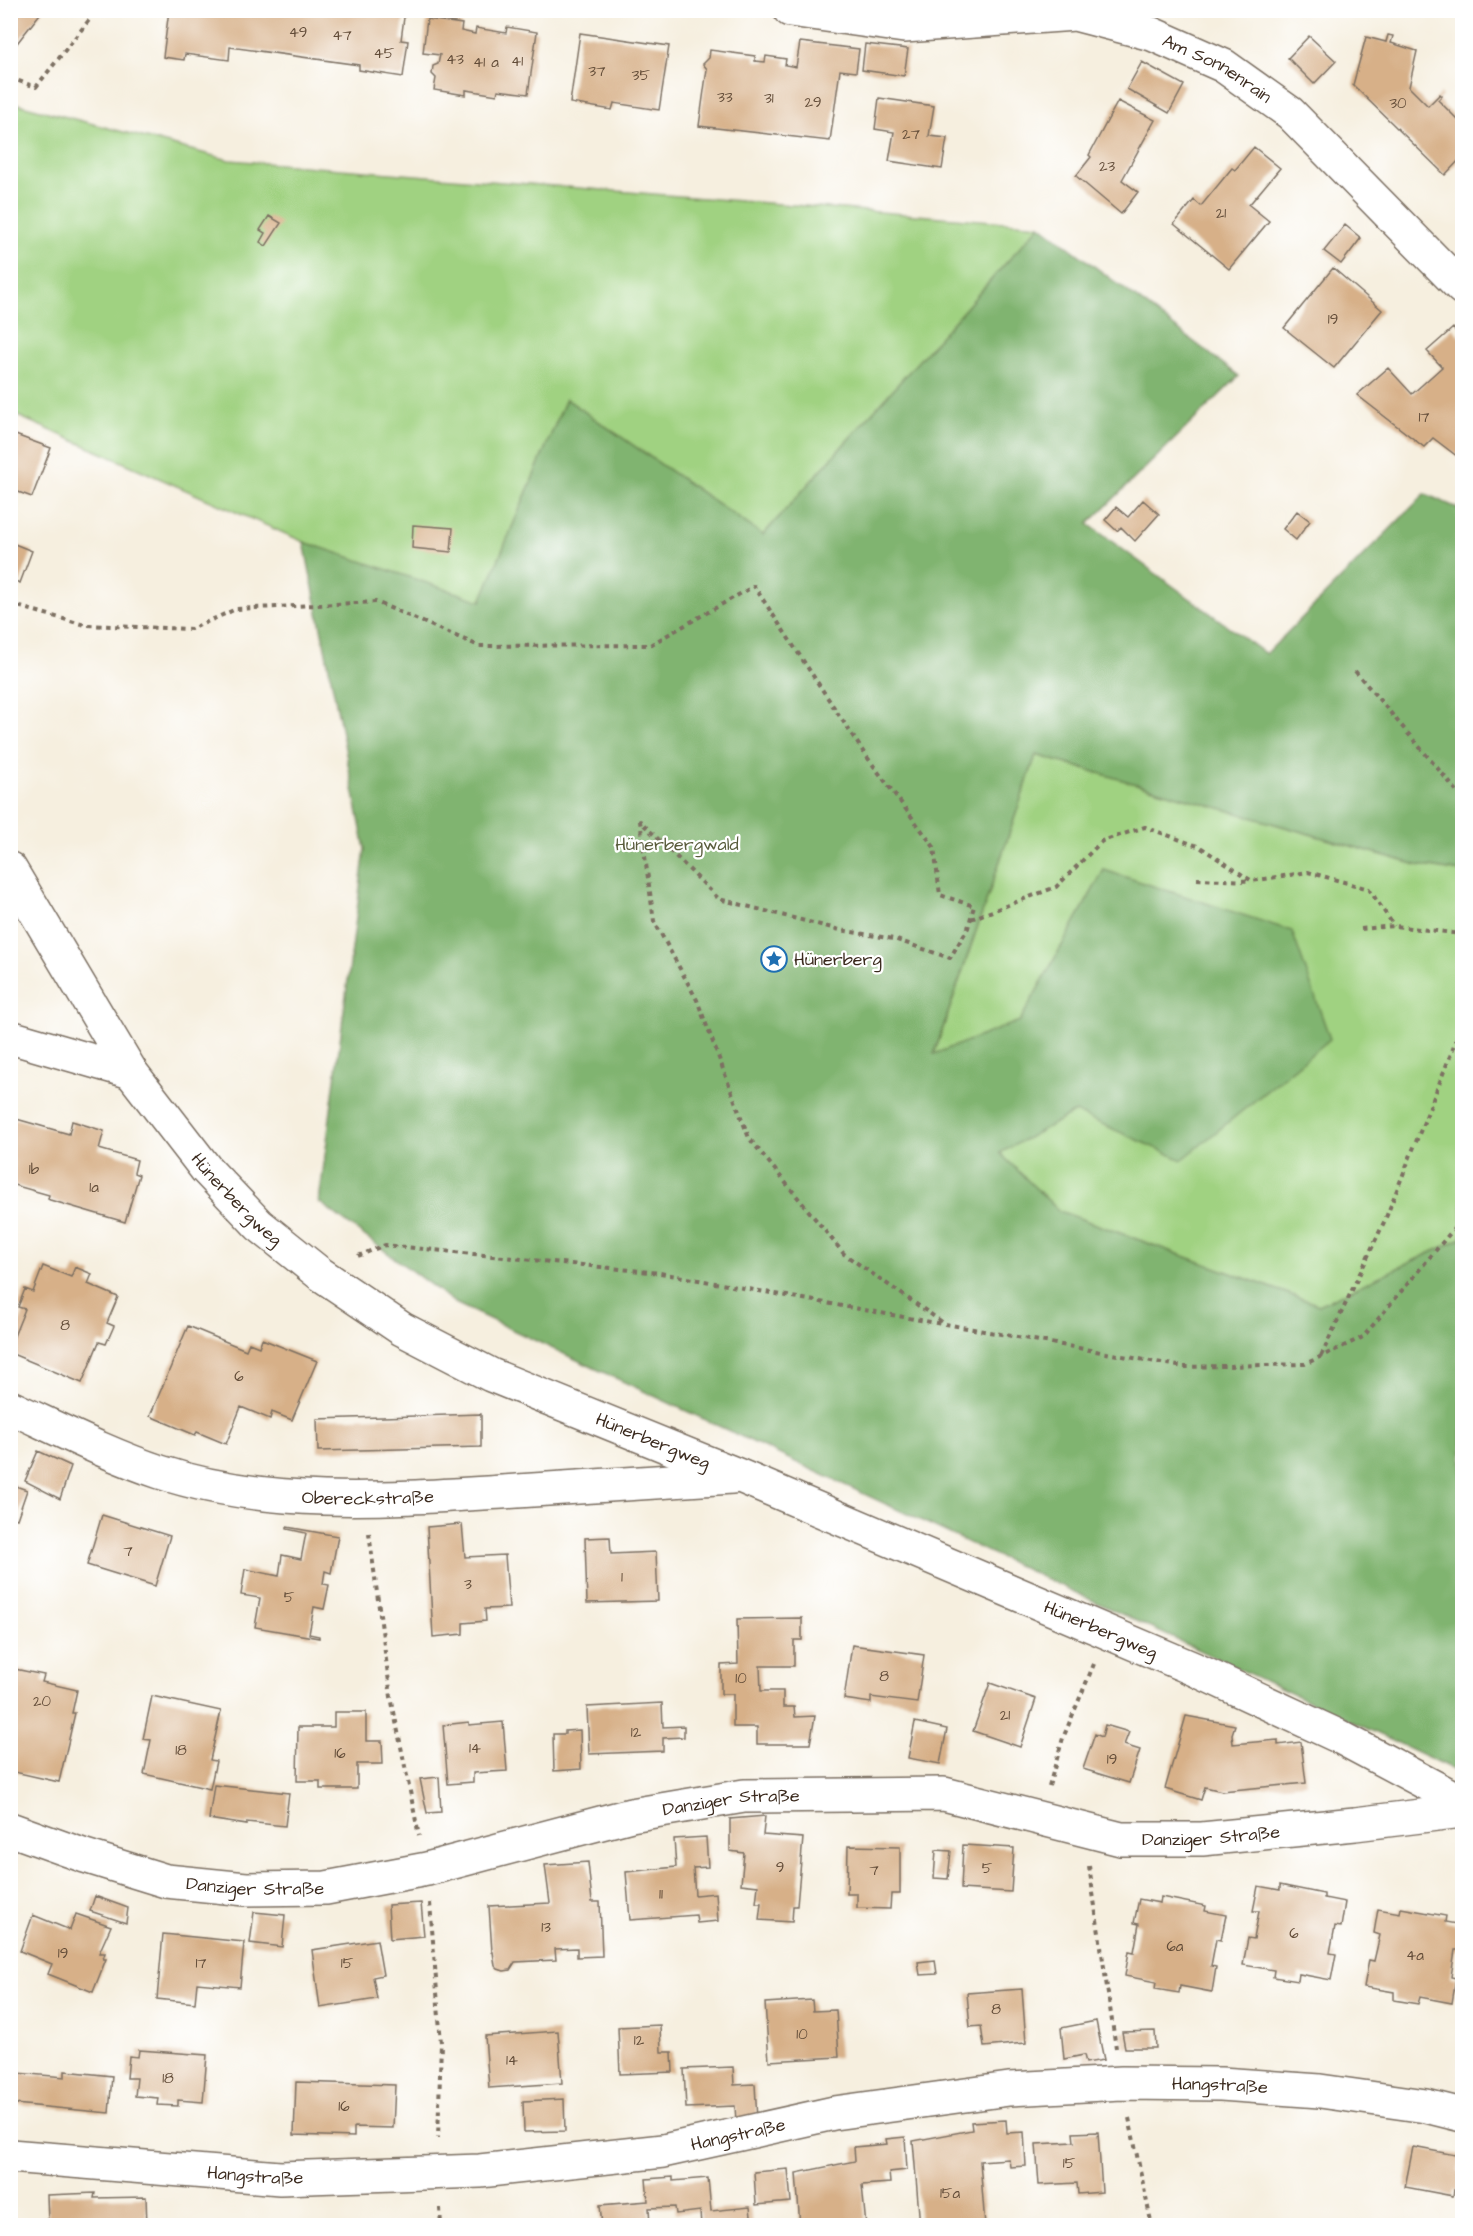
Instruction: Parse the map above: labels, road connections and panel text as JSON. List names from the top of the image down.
{
  "streets": {
    "street": [
      "Am Sonnenrain",
      "Hünerbergweg",
      "Obereckstraße",
      "Danziger Straße",
      "Hangstraße"
    ]
  },
  "crossings": [
    ["Hünerbergweg", "Obereckstraße"]
  ],
  "parks": ["Hünerbergwald"],
  "places": {
    "place": ["Hünerberg"]
  },
  "house_numbers": [
    "49",
    "47",
    "45",
    "43",
    "41",
    "41 a",
    "37",
    "35",
    "33",
    "31",
    "29",
    "30",
    "27",
    "23",
    "21",
    "19",
    "17",
    "1b",
    "1a",
    "8",
    "6",
    "7",
    "1",
    "3",
    "5",
    "8",
    "10",
    "20",
    "21",
    "12",
    "14",
    "18",
    "16",
    "19",
    "9",
    "5",
    "7",
    "11",
    "13",
    "6",
    "6a",
    "19",
    "4a",
    "17",
    "15",
    "8",
    "10",
    "12",
    "14",
    "18",
    "16",
    "15",
    "15a"
  ]
}
